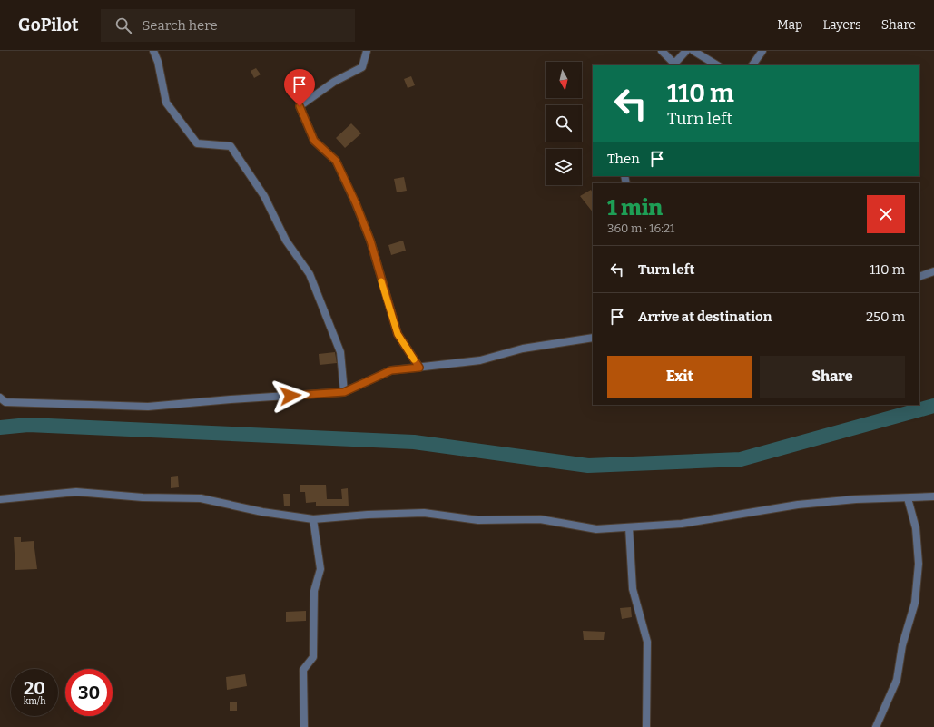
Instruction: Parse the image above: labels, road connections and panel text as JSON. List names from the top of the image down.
{
  "north": "bottom",
  "page": {
    "header": "GoPilot",
    "search": "Search here",
    "nav": ["Map", "Layers", "Share"],
    "turn": ["110 m", "Turn left"],
    "then": "Then",
    "heading": ["1 min", "360 m · 16:21"],
    "list": [
      {
        "name": "Turn left",
        "value": "110 m"
      },
      {
        "name": "Arrive at destination",
        "value": "250 m"
      }
    ],
    "buttons": ["Exit", "Share"],
    "speed": "20 km/h",
    "limit": "30"
  }
}
